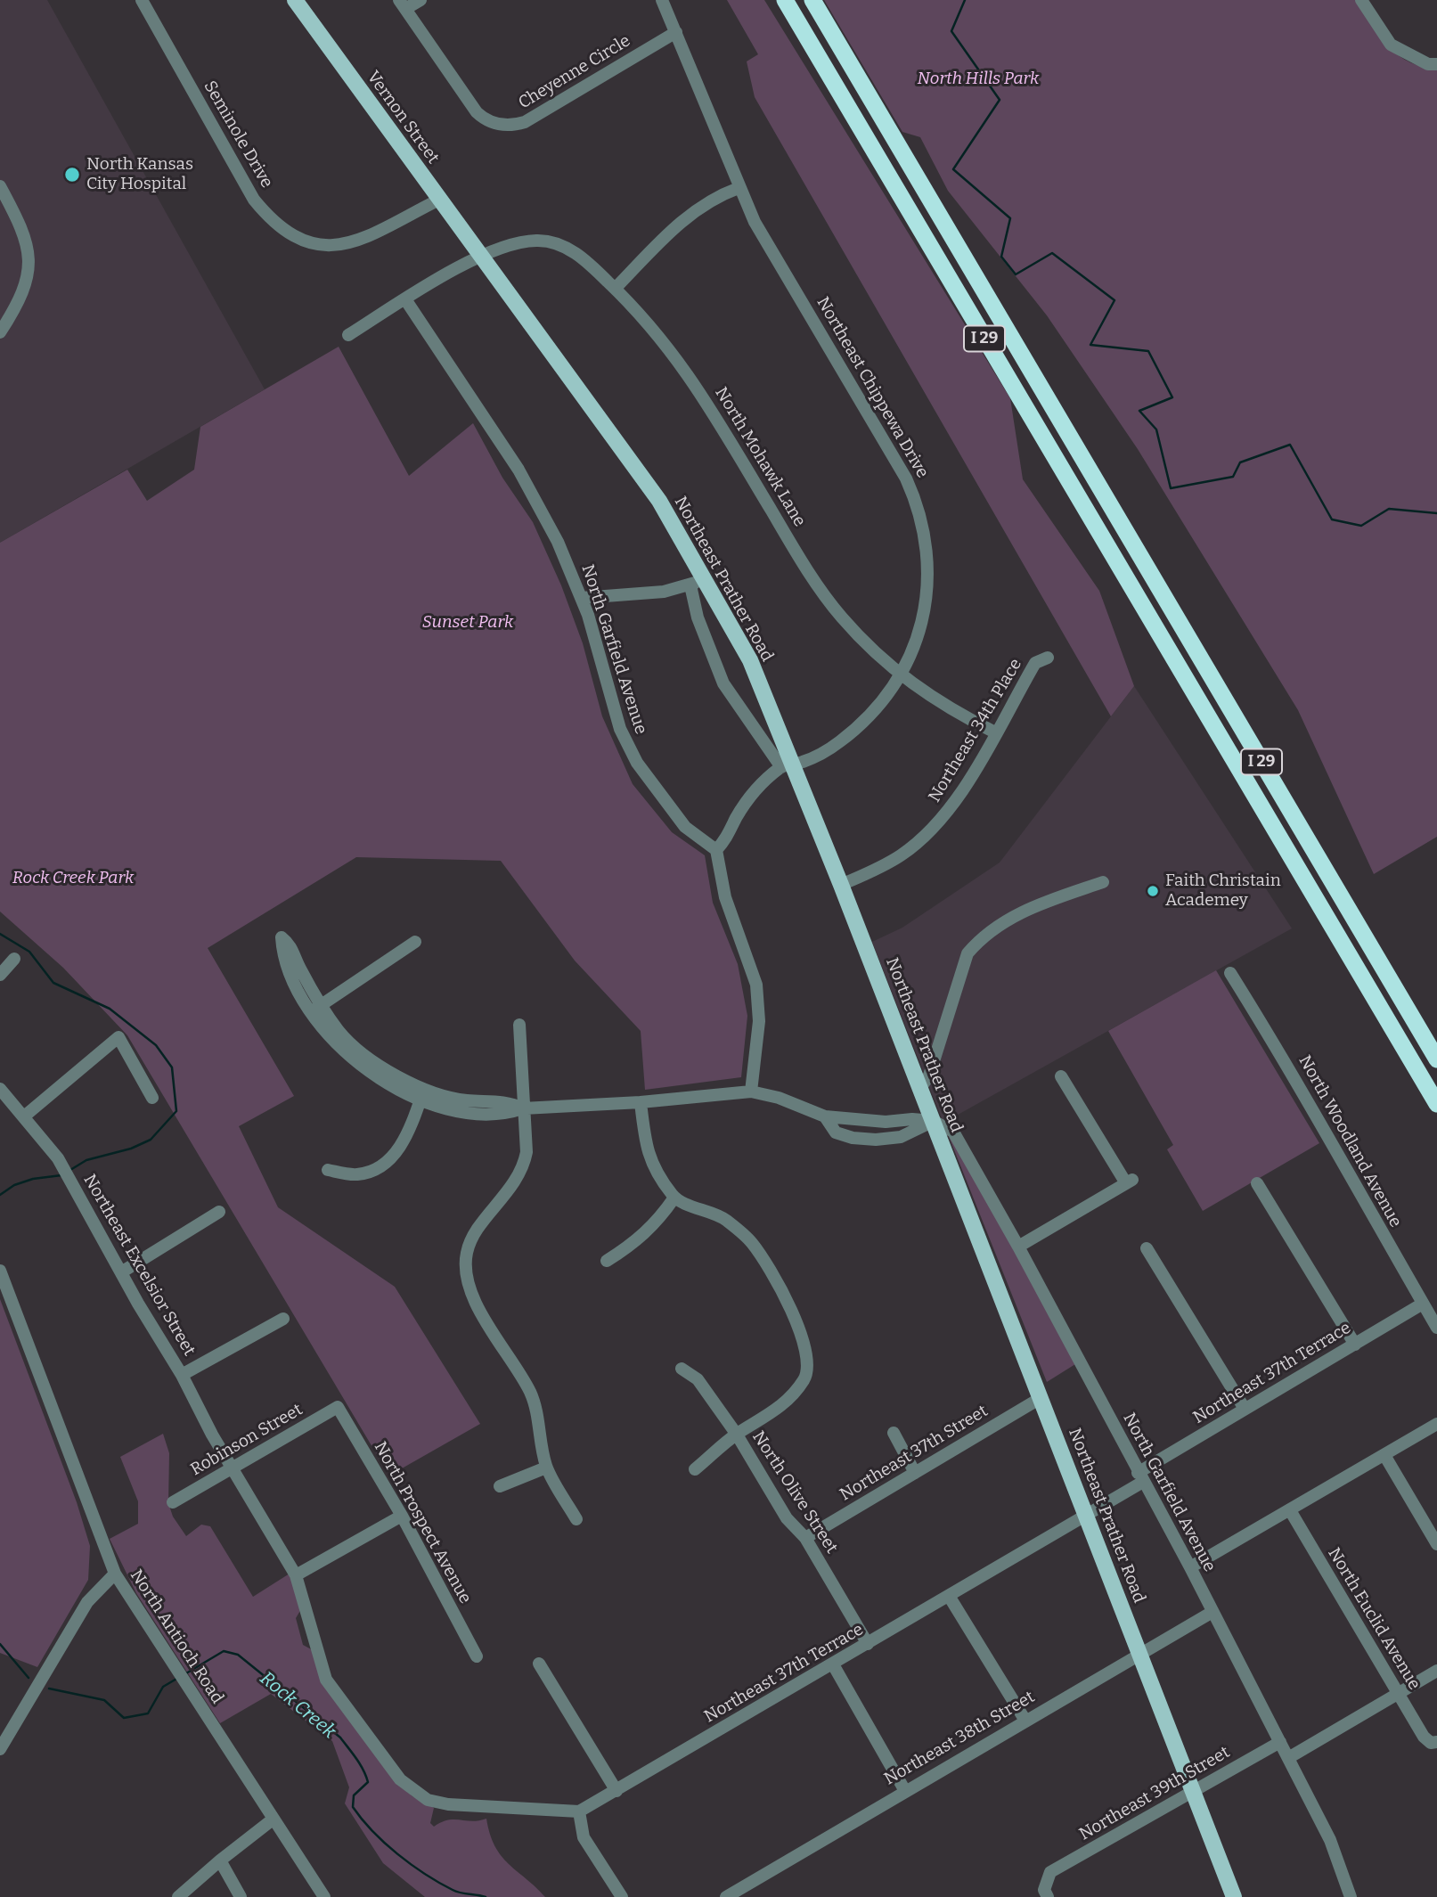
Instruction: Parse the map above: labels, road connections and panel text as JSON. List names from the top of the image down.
{
  "streets": {
    "highway": ["I 29"],
    "main road": ["Vernon Street", "Northeast Prather Road"],
    "street": [
      "Cheyenne Circle",
      "Seminole Drive",
      "Northeast Chippewa Drive",
      "North Mohawk Lane",
      "North Garfield Avenue",
      "Northeast 34th Place",
      "North Woodland Avenue",
      "Northeast Excelsior Street",
      "Northeast 37th Terrace",
      "Robinson Street",
      "Northeast 37th Street",
      "North Olive Street",
      "North Prospect Avenue",
      "North Euclid Avenue",
      "North Antioch Road",
      "Northeast 38th Street",
      "Northeast 39th Street"
    ]
  },
  "crossings": [
    ["Cheyenne Circle", "Northeast Chippewa Drive"],
    ["Vernon Street", "Seminole Drive"],
    ["Vernon Street", "North Mohawk Lane"],
    ["Vernon Street", "Northeast Prather Road"],
    ["Northeast Chippewa Drive", "North Mohawk Lane"],
    ["Northeast Chippewa Drive", "Northeast Prather Road"],
    ["North Mohawk Lane", "Northeast Prather Road"],
    ["North Mohawk Lane", "North Garfield Avenue"],
    ["North Mohawk Lane", "Northeast 34th Place"],
    ["Northeast Prather Road", "North Garfield Avenue"],
    ["Northeast Prather Road", "Northeast 34th Place"],
    ["Northeast Prather Road", "Northeast 37th Terrace"],
    ["Northeast Prather Road", "Northeast 37th Street"],
    ["Northeast Prather Road", "Northeast 38th Street"],
    ["Northeast Prather Road", "Northeast 39th Street"],
    ["North Garfield Avenue", "Northeast 37th Terrace"],
    ["North Garfield Avenue", "Northeast 38th Street"],
    ["North Garfield Avenue", "Northeast 39th Street"],
    ["North Woodland Avenue", "Northeast 37th Terrace"],
    ["Northeast Excelsior Street", "Northeast 37th Terrace"],
    ["Northeast Excelsior Street", "Robinson Street"],
    ["Northeast 37th Terrace", "North Olive Street"],
    ["Robinson Street", "North Prospect Avenue"],
    ["Northeast 37th Street", "North Olive Street"]
  ],
  "water": ["Rock Creek"],
  "parks": ["North Hills Park", "Sunset Park", "Rock Creek Park"],
  "places": ["North Kansas City Hospital", "Faith Christain Academey"]
}
